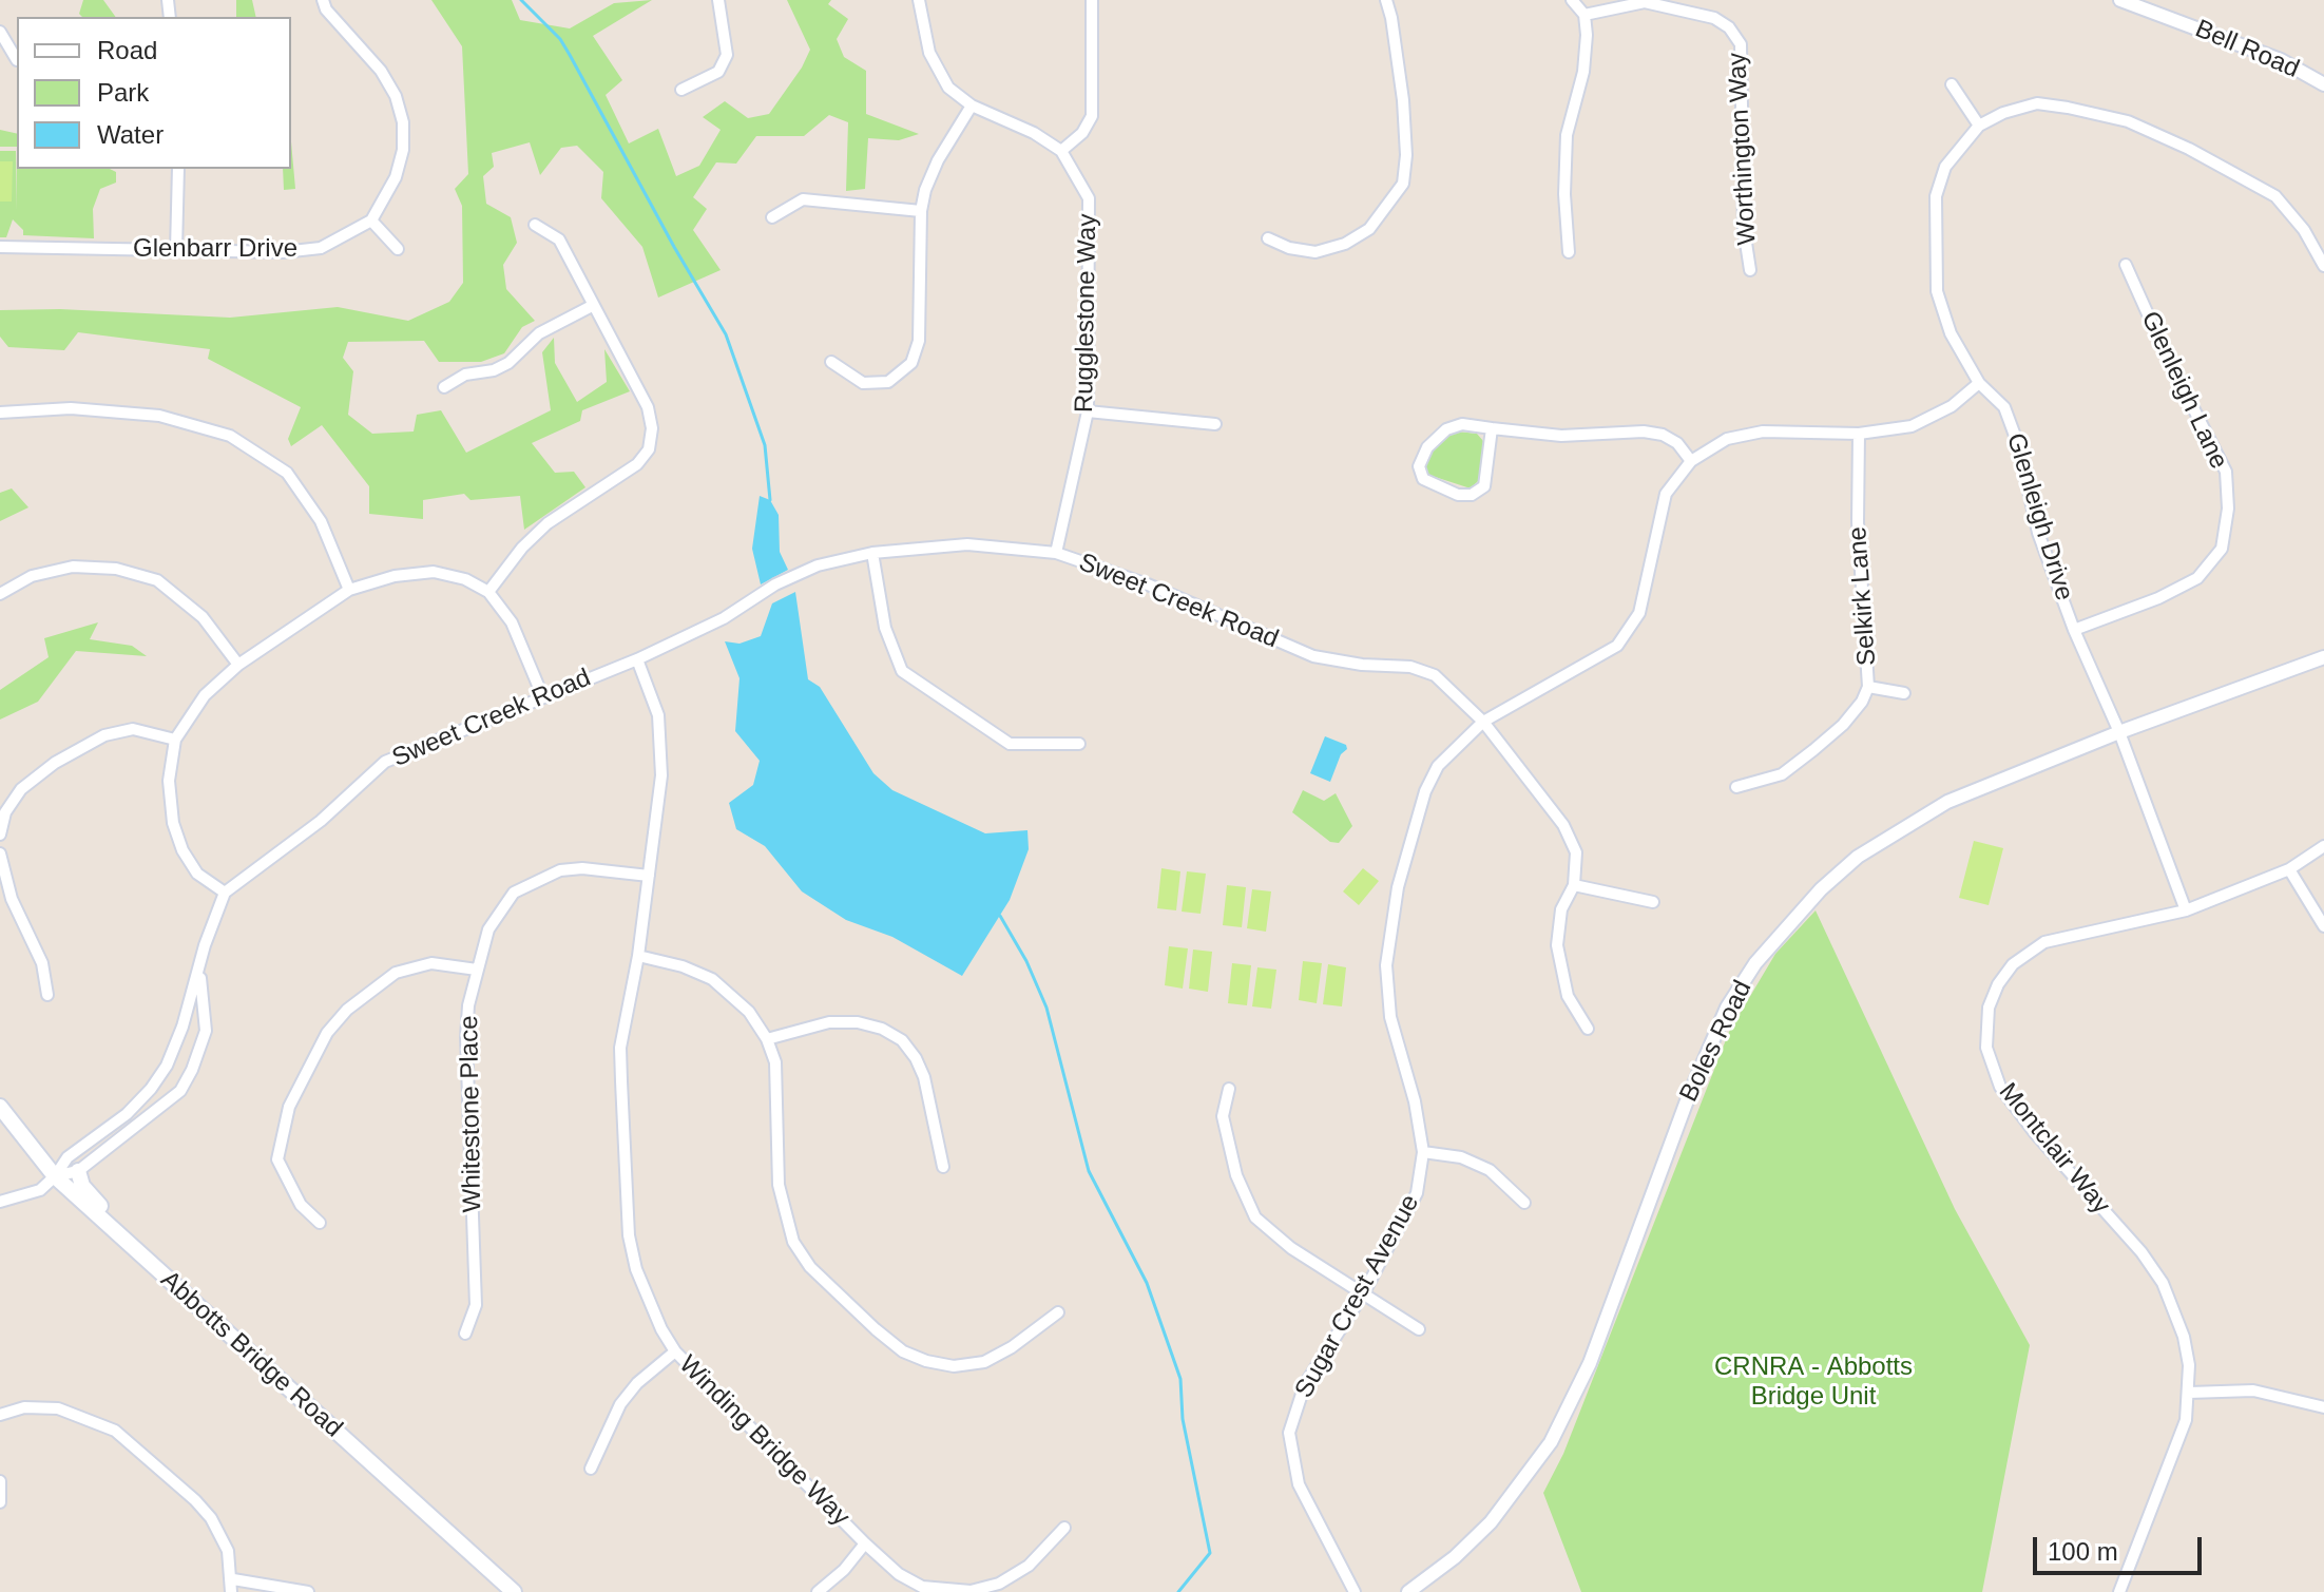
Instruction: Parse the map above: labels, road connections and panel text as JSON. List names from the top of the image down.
{
  "streets": {
    "main road": ["Abbotts Bridge Road"],
    "street": [
      "Bell Road",
      "Worthington Way",
      "Glenbarr Drive",
      "Rugglestone Way",
      "Glenleigh Lane",
      "Glenleigh Drive",
      "Selkirk Lane",
      "Sweet Creek Road",
      "Boles Road",
      "Whitestone Place",
      "Montclair Way",
      "Sugar Crest Avenue",
      "Winding Bridge Way"
    ]
  },
  "crossings": [
    ["Rugglestone Way", "Sweet Creek Road"],
    ["Glenleigh Lane", "Glenleigh Drive"],
    ["Glenleigh Drive", "Boles Road"],
    ["Glenleigh Drive", "Montclair Way"],
    ["Glenleigh Drive", "Sugar Crest Avenue"],
    ["Selkirk Lane", "Sugar Crest Avenue"],
    ["Sweet Creek Road", "Sugar Crest Avenue"],
    ["Sweet Creek Road", "Abbotts Bridge Road"],
    ["Sweet Creek Road", "Winding Bridge Way"],
    ["Whitestone Place", "Winding Bridge Way"]
  ],
  "parks": ["CRNRA - Abbotts Bridge Unit"],
  "legend": ["Road", "Park", "Water"],
  "scale_bar": "100 m"
}
